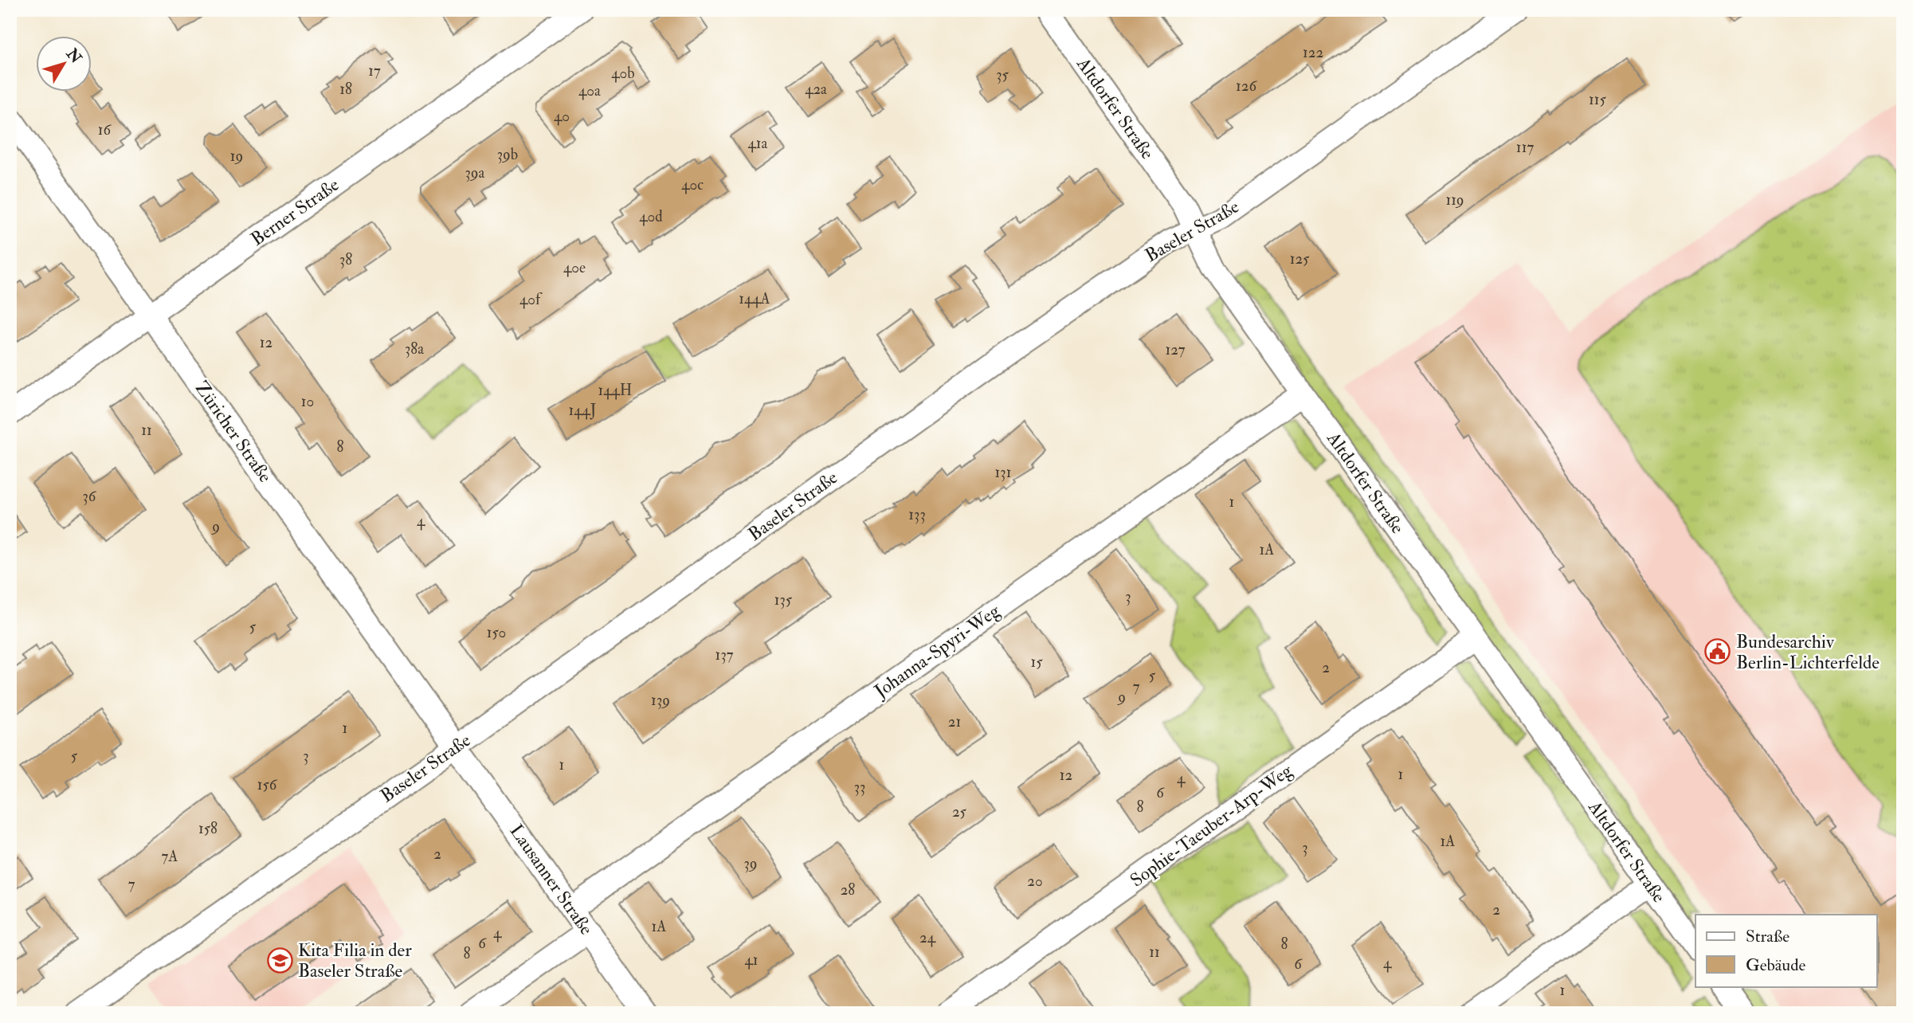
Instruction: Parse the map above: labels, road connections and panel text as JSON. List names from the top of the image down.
{
  "streets": {
    "street": [
      "Altdorfer Straße",
      "Berner Straße",
      "Baseler Straße",
      "Züricher Straße",
      "Johanna-Spyri-Weg",
      "Sophie-Taeuber-Arp-Weg",
      "Lausanner Straße"
    ]
  },
  "crossings": [
    ["Altdorfer Straße", "Baseler Straße"],
    ["Altdorfer Straße", "Johanna-Spyri-Weg"],
    ["Altdorfer Straße", "Sophie-Taeuber-Arp-Weg"],
    ["Berner Straße", "Züricher Straße"],
    ["Baseler Straße", "Züricher Straße"],
    ["Baseler Straße", "Lausanner Straße"],
    ["Züricher Straße", "Lausanner Straße"],
    ["Johanna-Spyri-Weg", "Lausanner Straße"]
  ],
  "places": {
    "public building": ["Bundesarchiv Berlin-Lichterfelde"],
    "school or university": ["Kita Filia in der Baseler Straße"]
  },
  "house_numbers": [
    "122",
    "17",
    "40b",
    "35",
    "126",
    "18",
    "42a",
    "40a",
    "115",
    "40",
    "16",
    "41a",
    "117",
    "39b",
    "19",
    "39a",
    "40c",
    "119",
    "40d",
    "125",
    "38",
    "40e",
    "144A",
    "40f",
    "12",
    "38a",
    "127",
    "144H",
    "10",
    "144J",
    "11",
    "8",
    "131",
    "36",
    "1",
    "133",
    "4",
    "9",
    "1A",
    "3",
    "135",
    "5",
    "150",
    "137",
    "15",
    "2",
    "5",
    "7",
    "9",
    "139",
    "21",
    "1",
    "5",
    "3",
    "1",
    "1",
    "12",
    "4",
    "156",
    "33",
    "6",
    "8",
    "25",
    "158",
    "1A",
    "3",
    "2",
    "7A",
    "39",
    "20",
    "7",
    "28",
    "2",
    "1A",
    "4",
    "24",
    "6",
    "8",
    "11",
    "8",
    "41",
    "4",
    "6",
    "1"
  ],
  "legend": ["Straße", "Gebäude"],
  "north": "top right"
}
